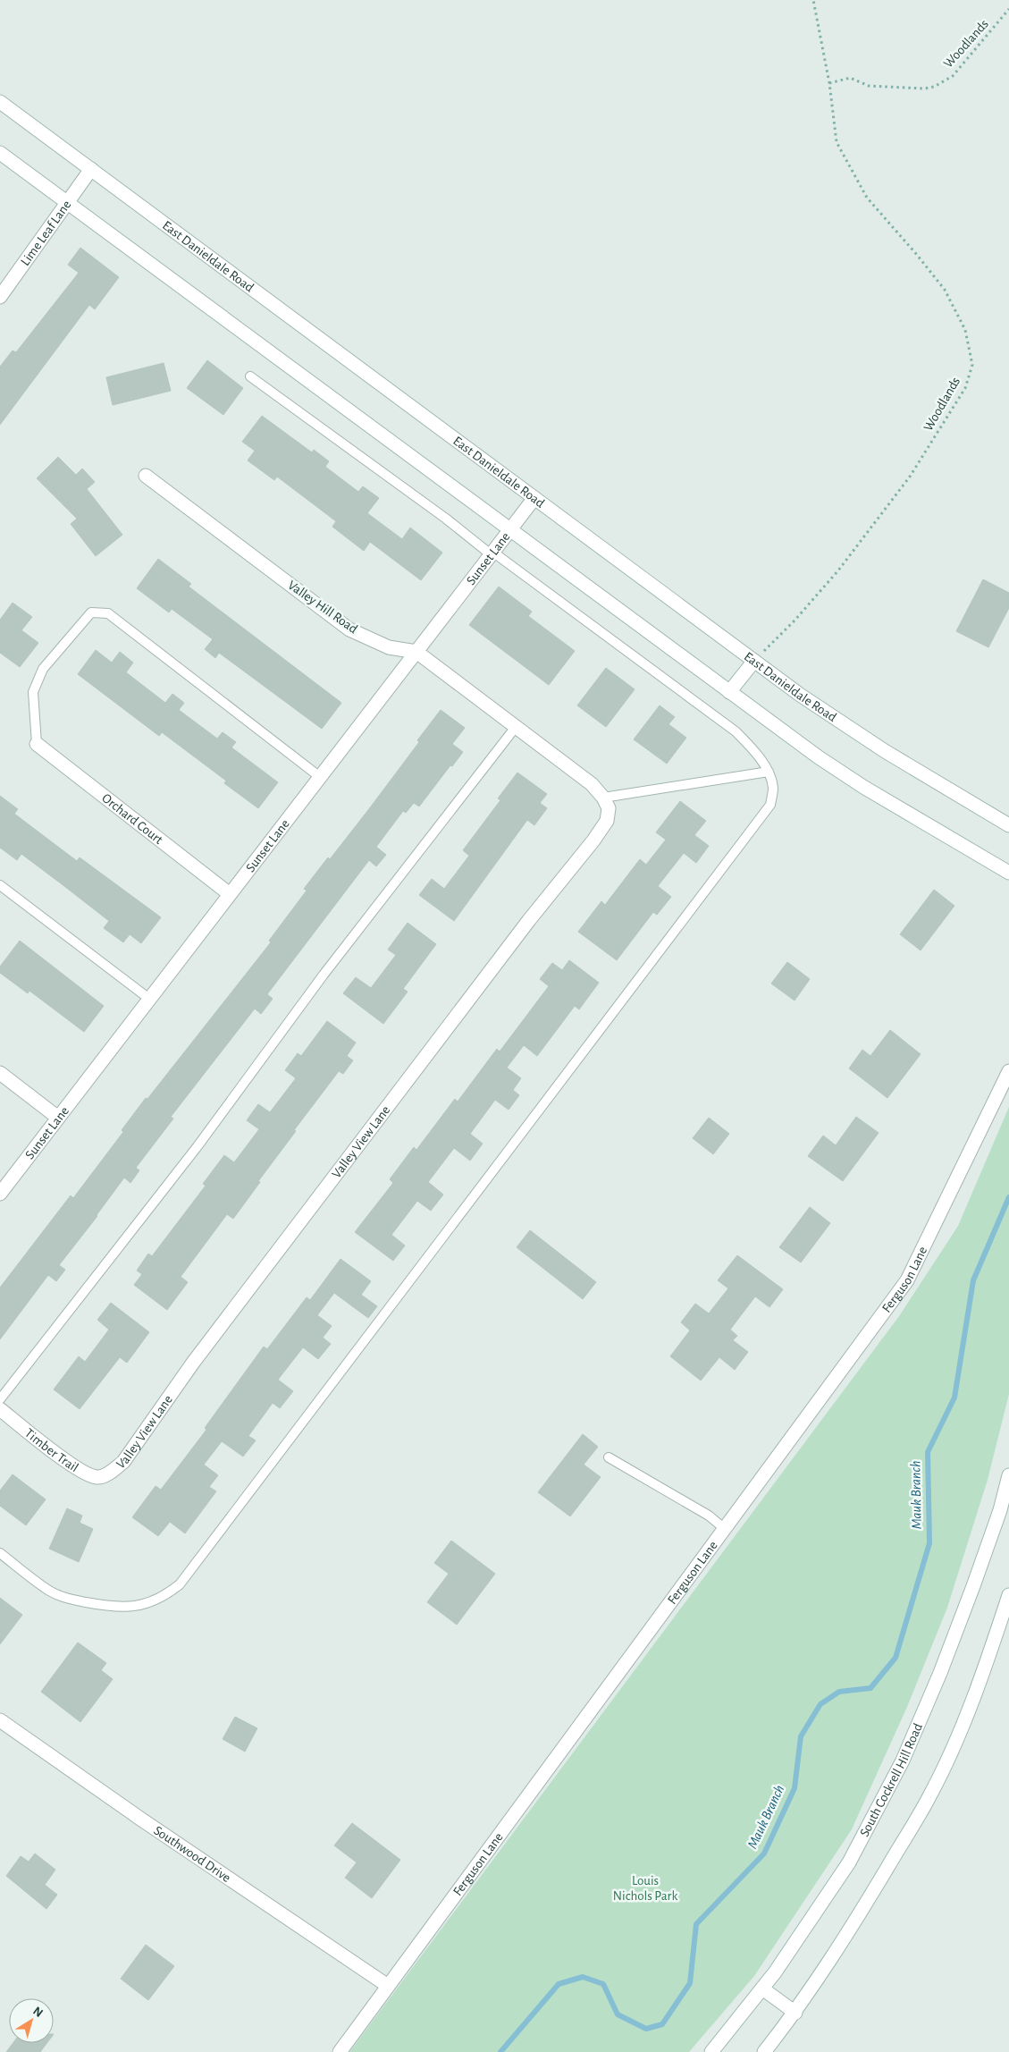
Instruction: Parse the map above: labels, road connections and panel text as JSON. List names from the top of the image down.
{
  "streets": {
    "street": [
      "Lime Leaf Lane",
      "East Danieldale Road",
      "Sunset Lane",
      "Valley Hill Road",
      "Orchard Court",
      "Valley View Lane",
      "Ferguson Lane",
      "Timber Trail",
      "South Cockrell Hill Road",
      "Southwood Drive"
    ],
    "path": ["Woodlands"]
  },
  "crossings": [
    ["Woodlands", "East Danieldale Road"],
    ["Lime Leaf Lane", "East Danieldale Road"],
    ["East Danieldale Road", "Sunset Lane"],
    ["Sunset Lane", "Valley Hill Road"],
    ["Sunset Lane", "Orchard Court"],
    ["Valley Hill Road", "Valley View Lane"],
    ["Valley View Lane", "Timber Trail"],
    ["Ferguson Lane", "Southwood Drive"]
  ],
  "water": ["Mauk Branch"],
  "parks": ["Louis Nichols Park"],
  "north": "top right"
}
